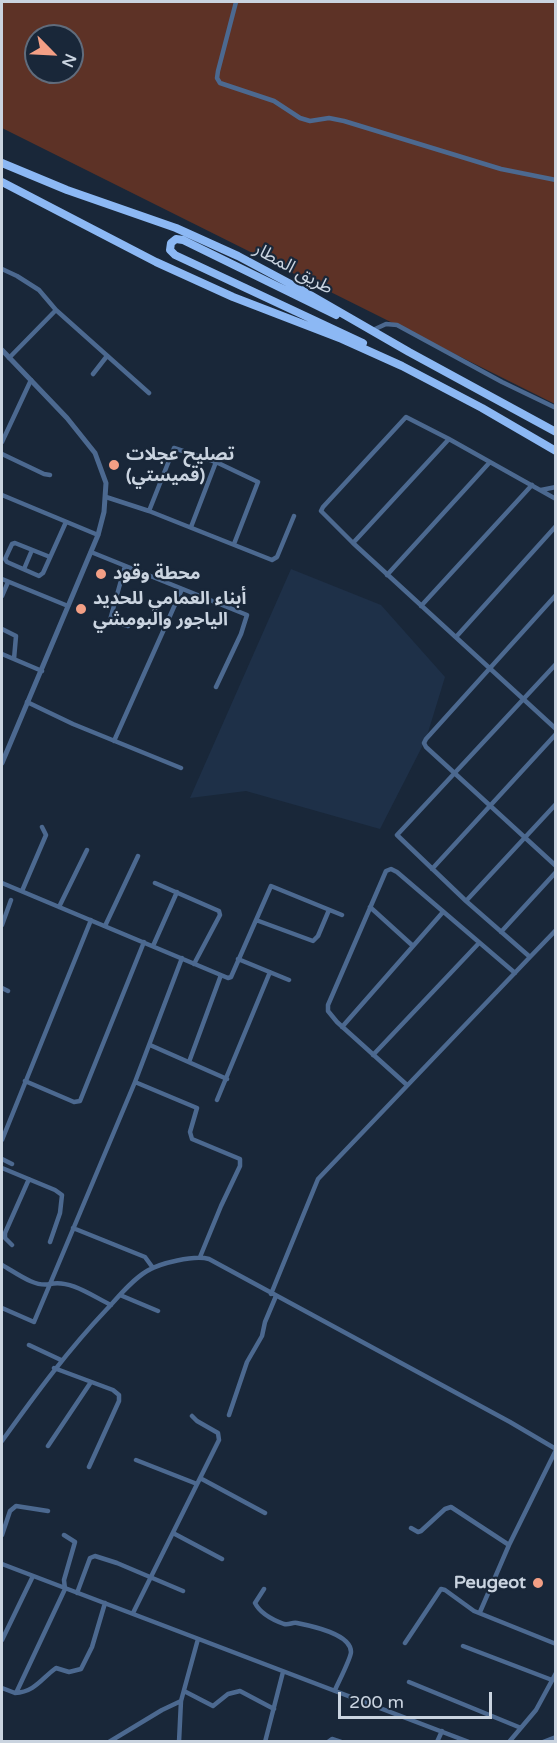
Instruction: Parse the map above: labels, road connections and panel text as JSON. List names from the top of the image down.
{
  "streets": {
    "highway": ["طريق المطار"]
  },
  "places": [
    "تصليح عجلات (قميستي)",
    "محطة وقود",
    "أبناء العمامي للحديد الياجور والبومشي",
    "Peugeot"
  ],
  "scale_bar": "200 m",
  "north": "bottom right"
}
